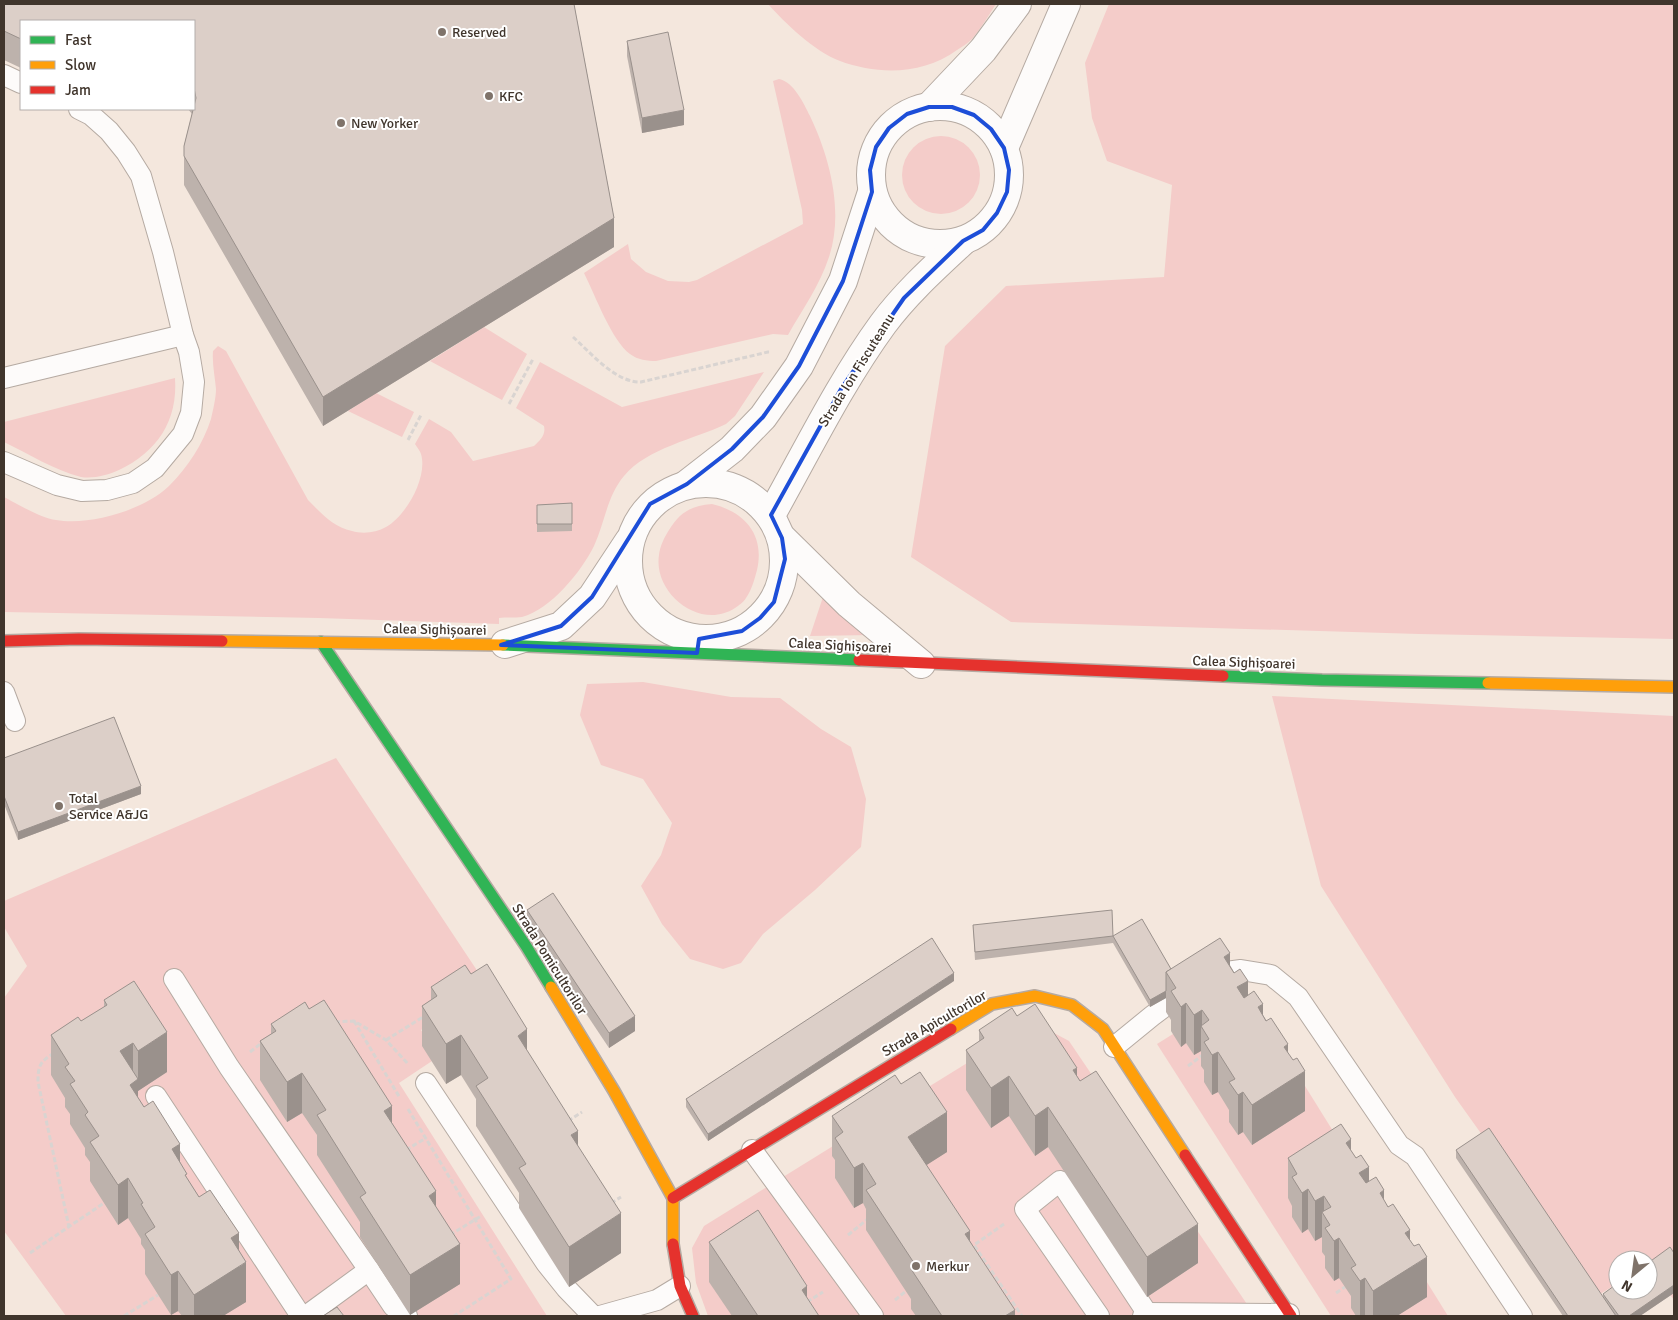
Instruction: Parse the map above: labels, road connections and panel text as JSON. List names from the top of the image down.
{
  "streets": {
    "main road": ["Calea Sighișoarei", "Strada Pomicultorilor", "Strada Apicultorilor"],
    "street": ["Strada Ion Fiscuteanu"]
  },
  "crossings": [
    ["Strada Ion Fiscuteanu", "Calea Sighișoarei"],
    ["Calea Sighișoarei", "Strada Pomicultorilor"],
    ["Strada Pomicultorilor", "Strada Apicultorilor"]
  ],
  "places": [
    "Reserved",
    "KFC",
    "New Yorker",
    "Total Service A&JG",
    "Merkur"
  ],
  "legend": ["Fast", "Slow", "Jam"],
  "north": "bottom left"
}
